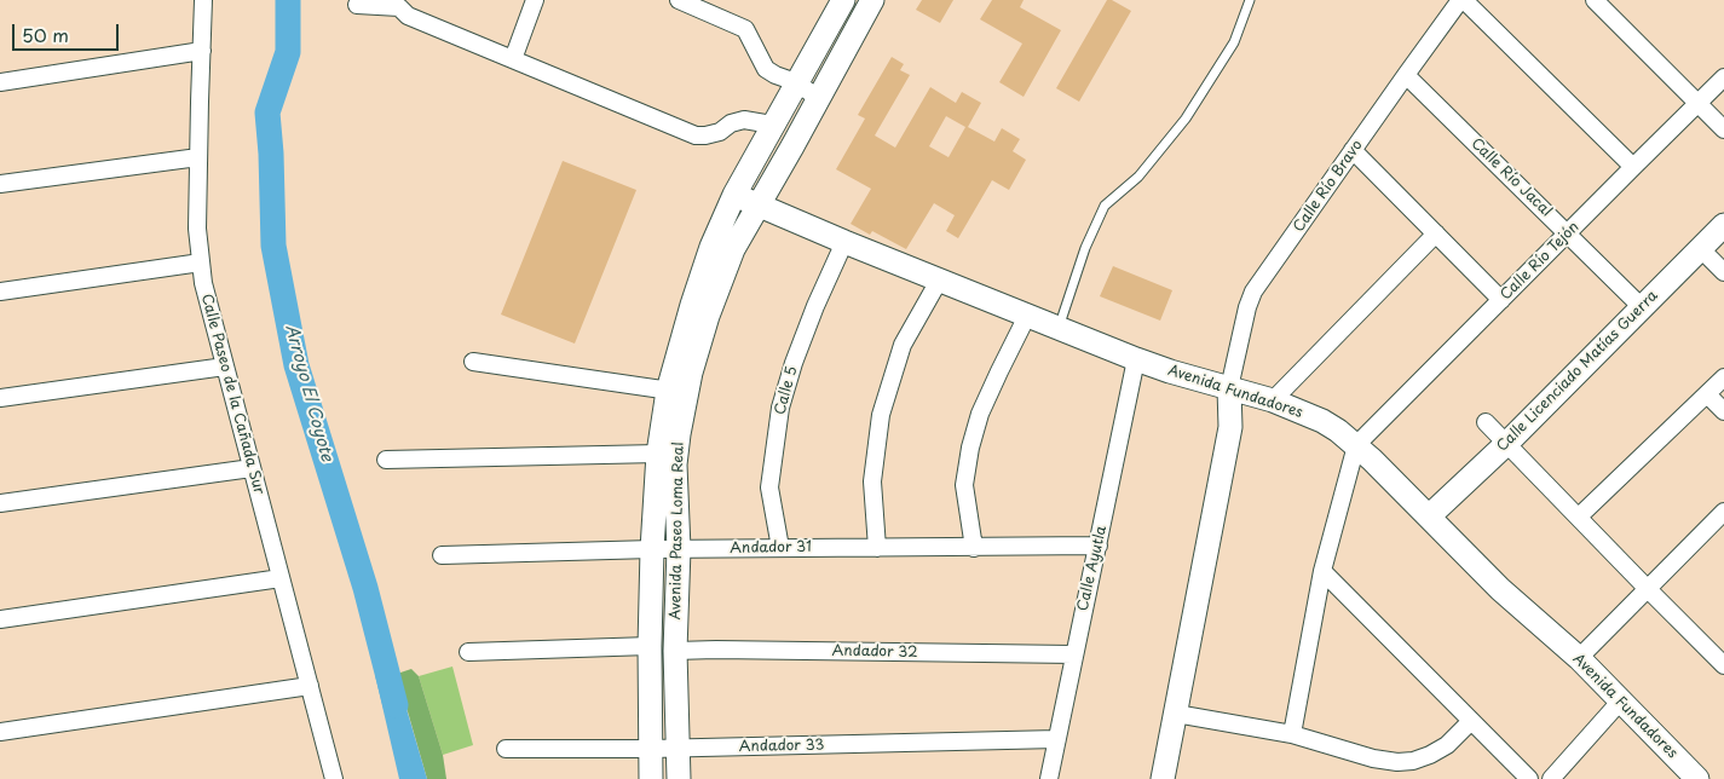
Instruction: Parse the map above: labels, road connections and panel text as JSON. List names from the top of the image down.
{
  "streets": {
    "street": [
      "Calle Río Jacal",
      "Calle Río Bravo",
      "Calle Río Tejón",
      "Calle Licenciado Matías Guerra",
      "Calle 5",
      "Avenida Fundadores",
      "Calle Paseo de la Cañada Sur",
      "Avenida Paseo Loma Real",
      "Andador 31",
      "Calle Ayutla",
      "Andador 32",
      "Andador 33"
    ]
  },
  "crossings": [
    ["Calle Río Jacal", "Calle Río Bravo"],
    ["Calle Río Jacal", "Calle Río Tejón"],
    ["Calle Río Jacal", "Calle Licenciado Matías Guerra"],
    ["Calle Río Bravo", "Avenida Fundadores"],
    ["Calle Río Tejón", "Avenida Fundadores"],
    ["Calle Licenciado Matías Guerra", "Avenida Fundadores"],
    ["Calle 5", "Avenida Fundadores"],
    ["Calle 5", "Andador 31"],
    ["Avenida Fundadores", "Avenida Paseo Loma Real"],
    ["Avenida Fundadores", "Calle Ayutla"],
    ["Avenida Paseo Loma Real", "Andador 31"],
    ["Avenida Paseo Loma Real", "Andador 32"],
    ["Avenida Paseo Loma Real", "Andador 33"],
    ["Andador 31", "Calle Ayutla"],
    ["Calle Ayutla", "Andador 32"],
    ["Calle Ayutla", "Andador 33"]
  ],
  "water": ["Arroyo El Coyote"],
  "scale_bar": "50 m"
}
